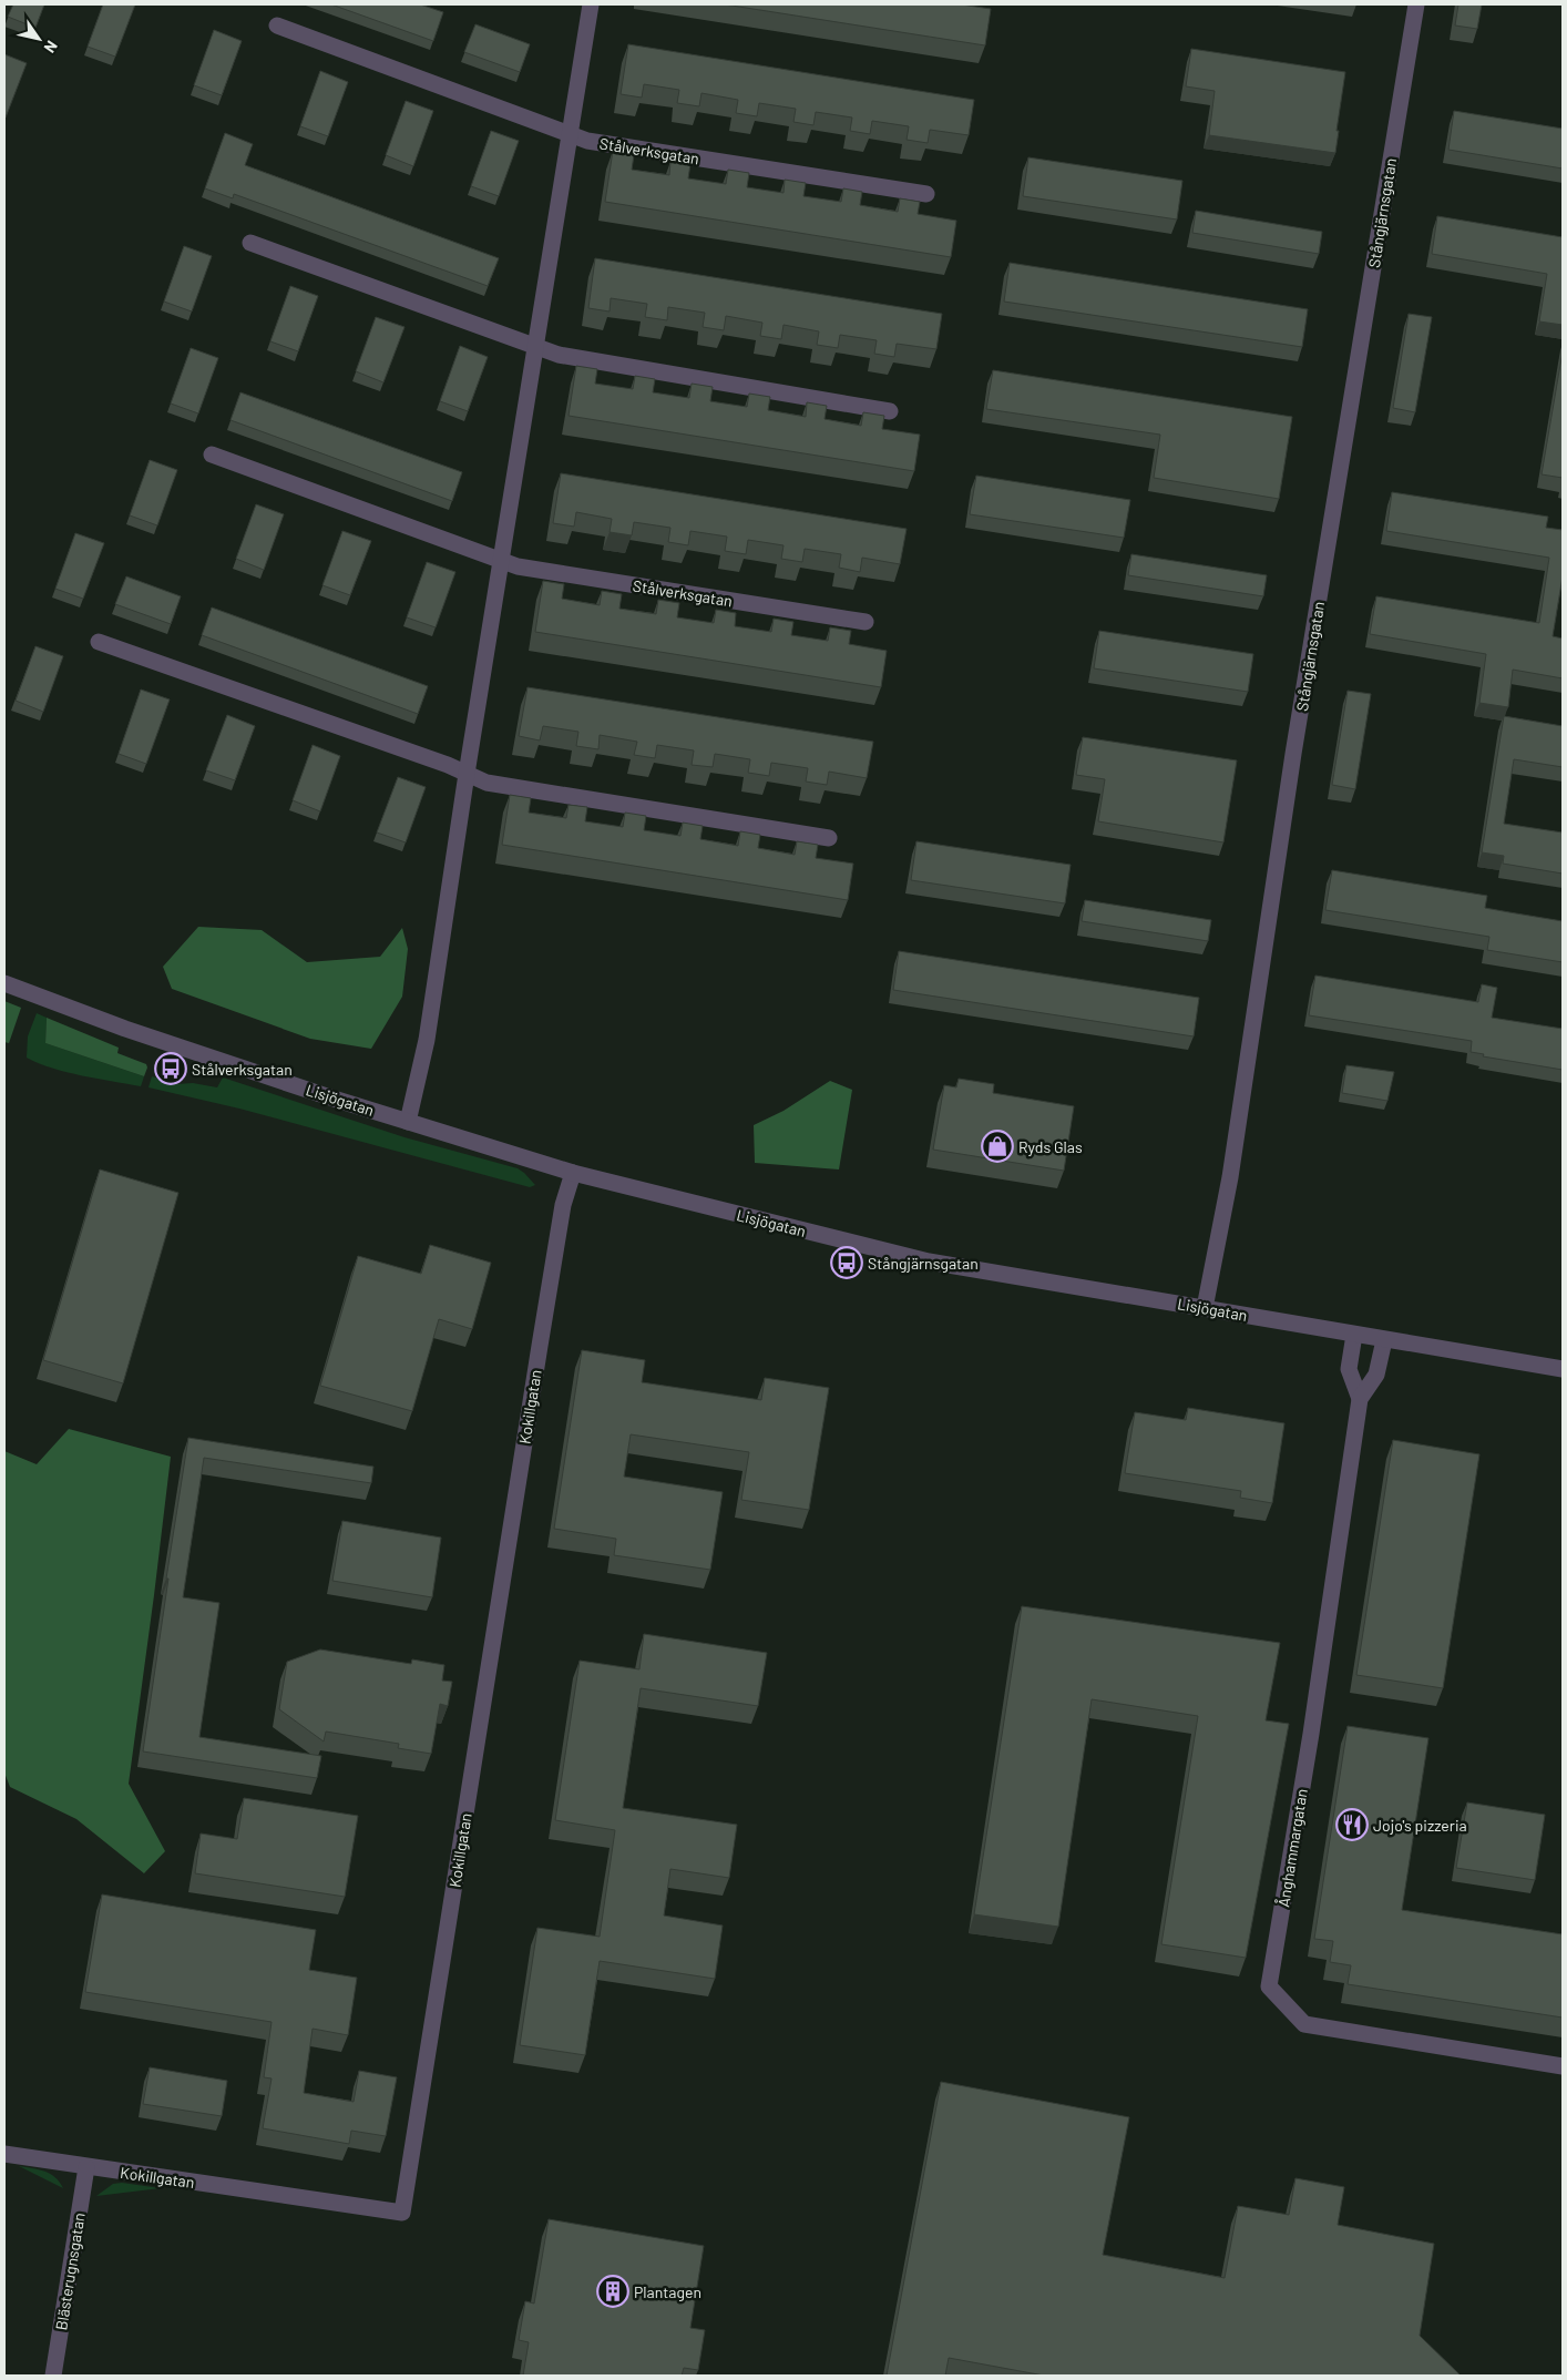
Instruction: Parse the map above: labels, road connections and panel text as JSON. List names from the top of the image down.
{
  "streets": {
    "street": [
      "Stålverksgatan",
      "Stångjärnsgatan",
      "Lisjögatan",
      "Kokillgatan",
      "Ånghammargatan",
      "Blästerugnsgatan"
    ]
  },
  "crossings": [
    ["Stångjärnsgatan", "Lisjögatan"],
    ["Lisjögatan", "Kokillgatan"],
    ["Lisjögatan", "Ånghammargatan"],
    ["Kokillgatan", "Blästerugnsgatan"]
  ],
  "places": {
    "bus stop": ["Stålverksgatan", "Stångjärnsgatan"],
    "shop": ["Ryds Glas"],
    "restaurant": ["Jojo's pizzeria"],
    "building": ["Plantagen"]
  },
  "north": "bottom right"
}
